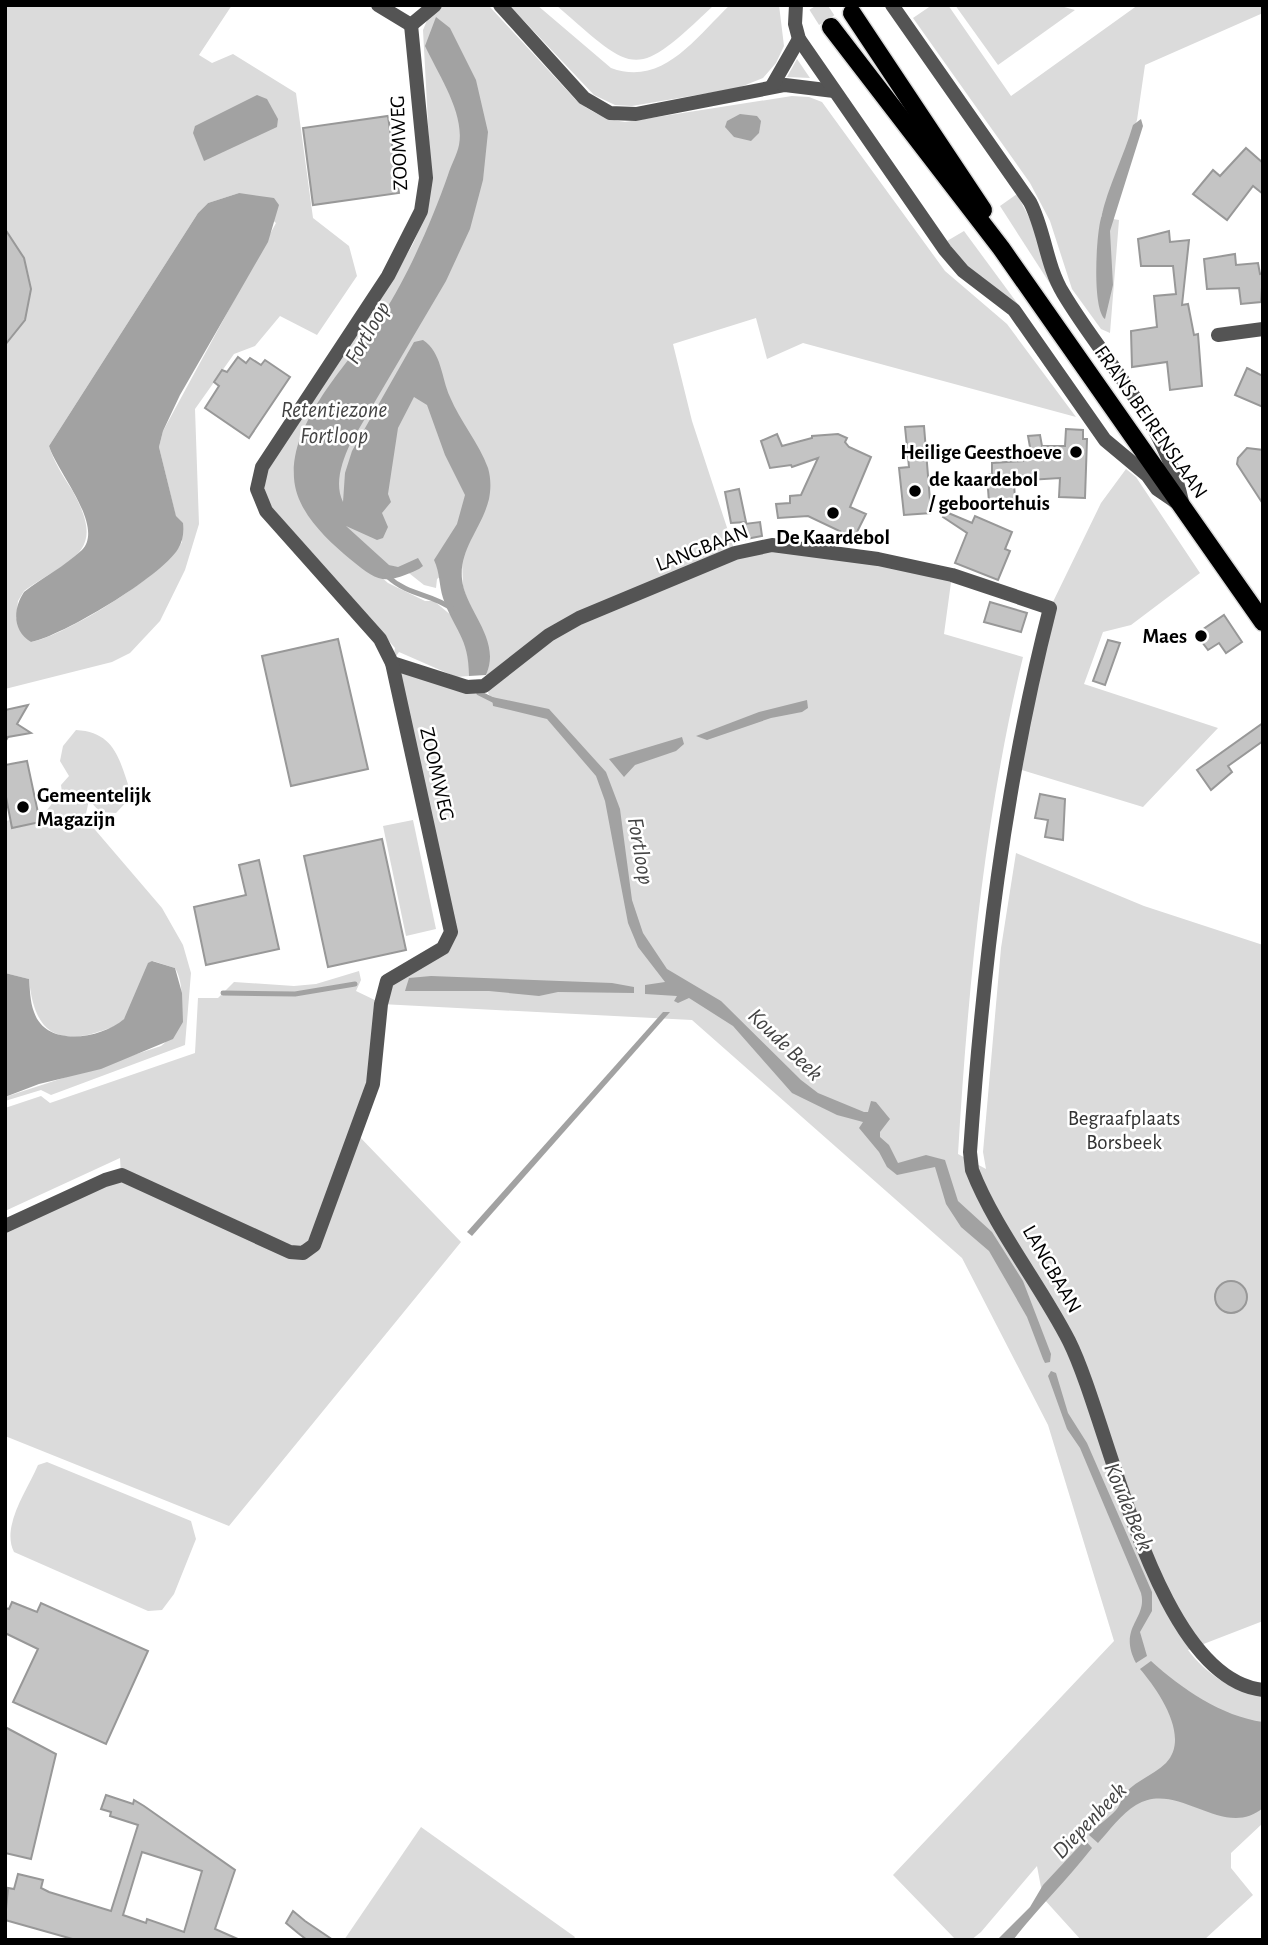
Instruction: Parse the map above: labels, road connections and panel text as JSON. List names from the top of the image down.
{
  "streets": {
    "main road": ["FRANS BEIRENSLAAN"],
    "street": ["ZOOMWEG", "LANGBAAN"]
  },
  "crossings": [
    ["ZOOMWEG", "LANGBAAN"]
  ],
  "water": [
    "Fortloop",
    "Retentiezone Fortloop",
    "Koude Beek",
    "Diepenbeek"
  ],
  "parks": ["Begraafplaats Borsbeek"],
  "places": [
    "Heilige Geesthoeve",
    "de kaardebol / geboortehuis",
    "De Kaardebol",
    "Maes",
    "Gemeentelijk Magazijn"
  ]
}
